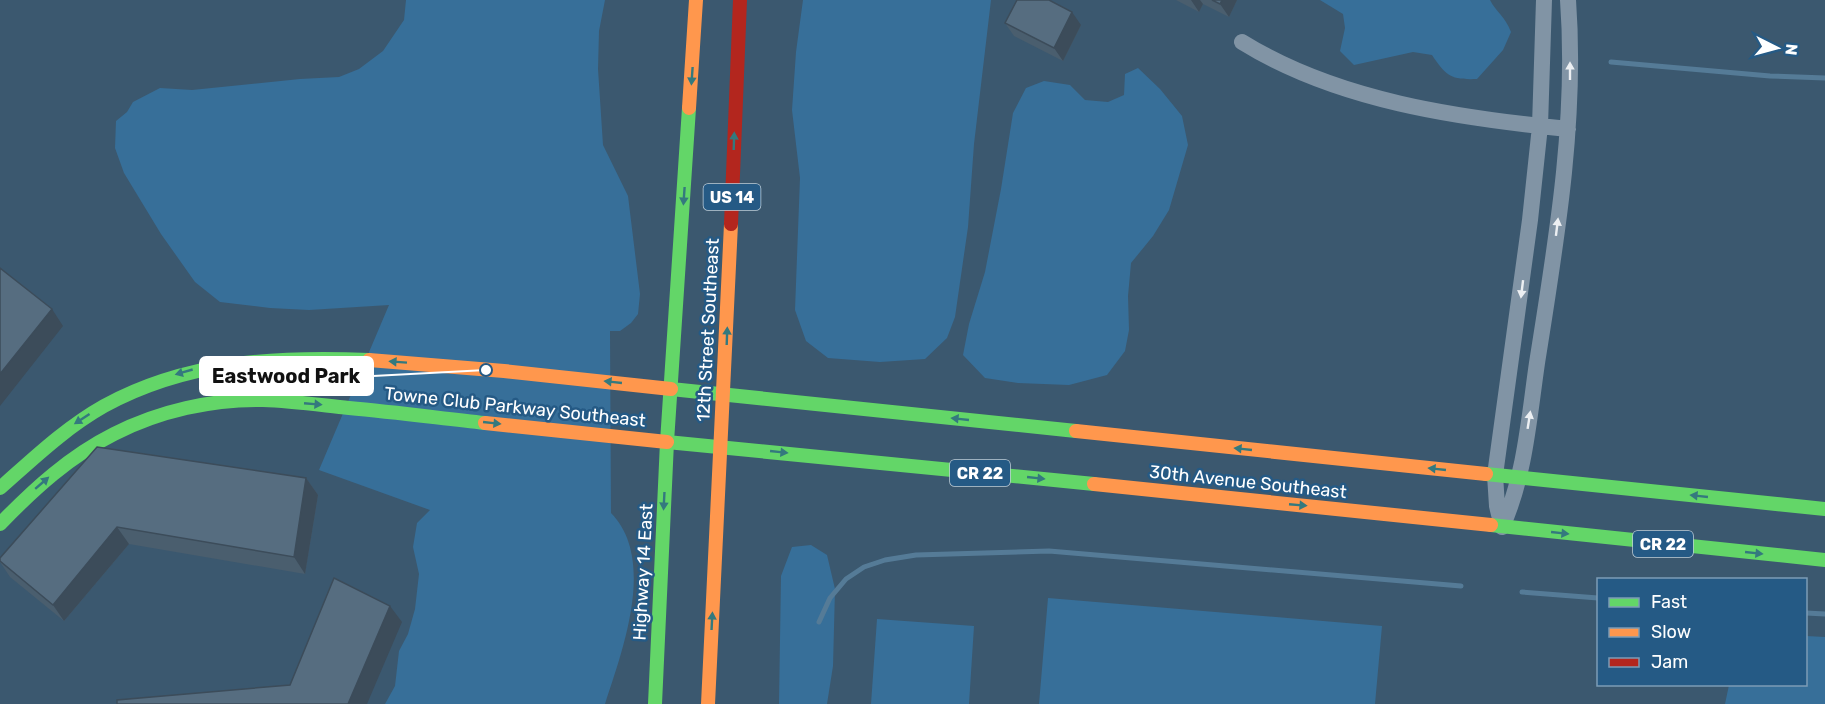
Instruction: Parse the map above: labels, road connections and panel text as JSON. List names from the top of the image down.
{
  "streets": {
    "main road": [
      "US 14",
      "12th Street Southeast",
      "Towne Club Parkway Southeast",
      "CR 22",
      "30th Avenue Southeast",
      "Highway 14 East"
    ]
  },
  "crossings": [
    ["US 14", "12th Street Southeast"],
    ["US 14", "30th Avenue Southeast"],
    ["12th Street Southeast", "Towne Club Parkway Southeast"],
    ["12th Street Southeast", "30th Avenue Southeast"],
    ["12th Street Southeast", "Highway 14 East"],
    ["Towne Club Parkway Southeast", "30th Avenue Southeast"],
    ["Towne Club Parkway Southeast", "Highway 14 East"],
    ["30th Avenue Southeast", "Highway 14 East"]
  ],
  "places": ["Eastwood Park"],
  "legend": ["Fast", "Slow", "Jam"],
  "north": "right"
}
